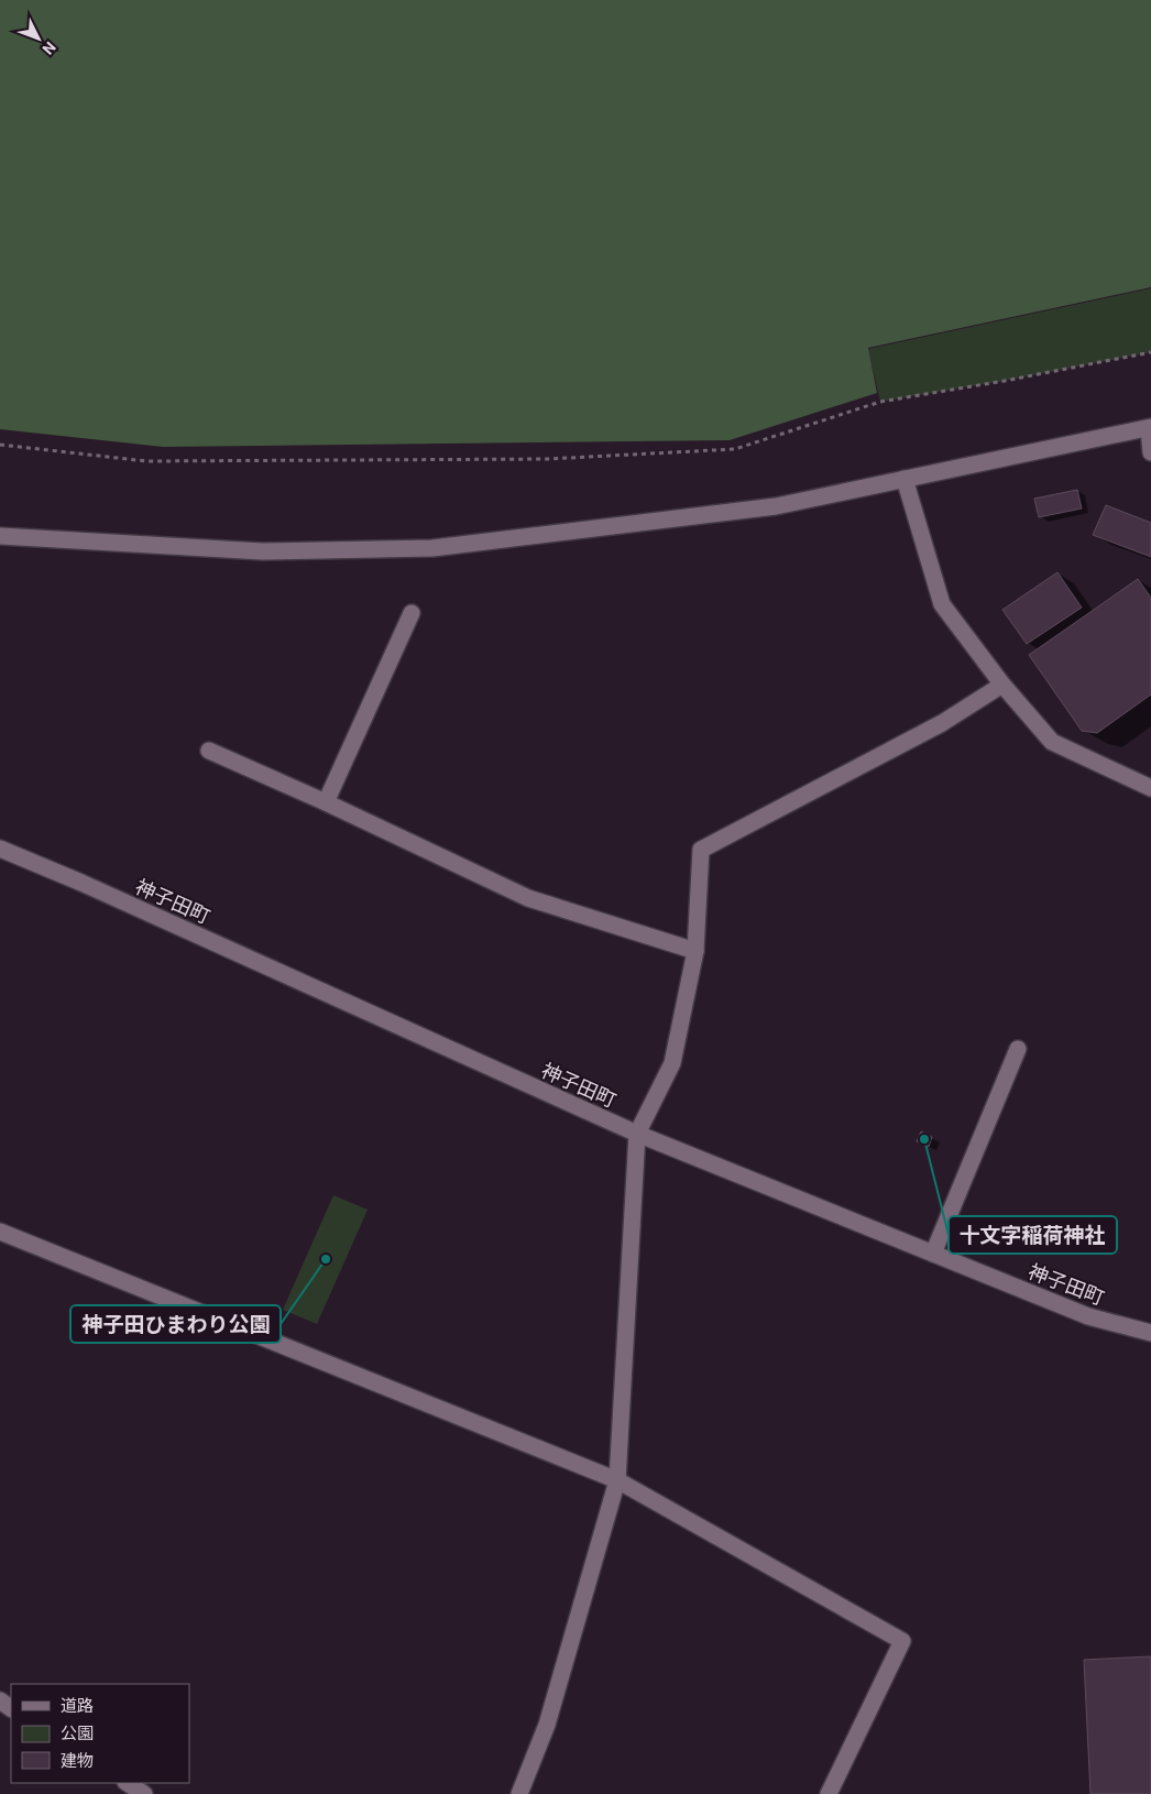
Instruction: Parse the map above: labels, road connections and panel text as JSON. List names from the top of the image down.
{
  "streets": {
    "street": ["神子田町"]
  },
  "places": ["十文字稲荷神社", "神子田ひまわり公園"],
  "legend": ["道路", "公園", "建物"],
  "north": "bottom right"
}
